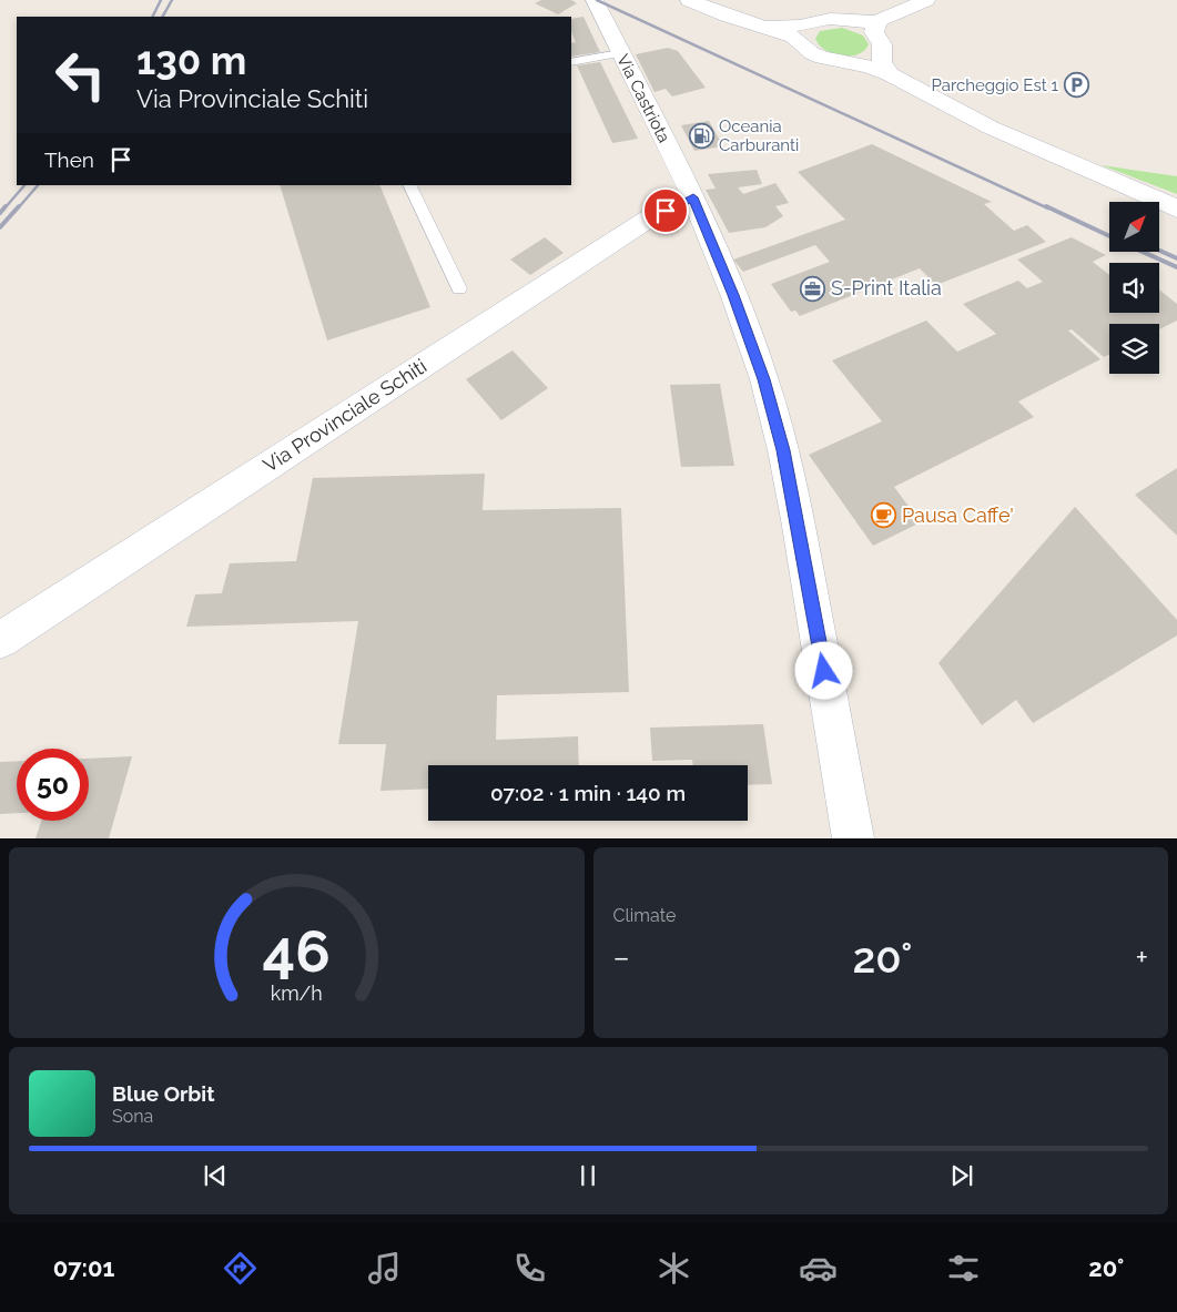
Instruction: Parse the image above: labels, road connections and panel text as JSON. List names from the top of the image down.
{
  "streets": {
    "street": ["Via Castriota", "Via Provinciale Schiti"]
  },
  "crossings": [
    ["Via Castriota", "Via Provinciale Schiti"]
  ],
  "places": {
    "parking": ["Parcheggio Est 1"],
    "fuel station": ["Oceania Carburanti"],
    "office": ["S-Print Italia"],
    "cafe": ["Pausa Caffe'"]
  },
  "north": "top right",
  "page": {
    "turn": ["130 m", "Via Provinciale Schiti"],
    "then": "Then",
    "limit": "50",
    "trip": "07:02 · 1 min · 140 m",
    "tile": "Climate",
    "heat": ["−", "20°", "+"],
    "song": ["Blue Orbit", "Sona"],
    "tabs": ["07:01", "20°"],
    "gauge": ["46", "km/h"]
  }
}
